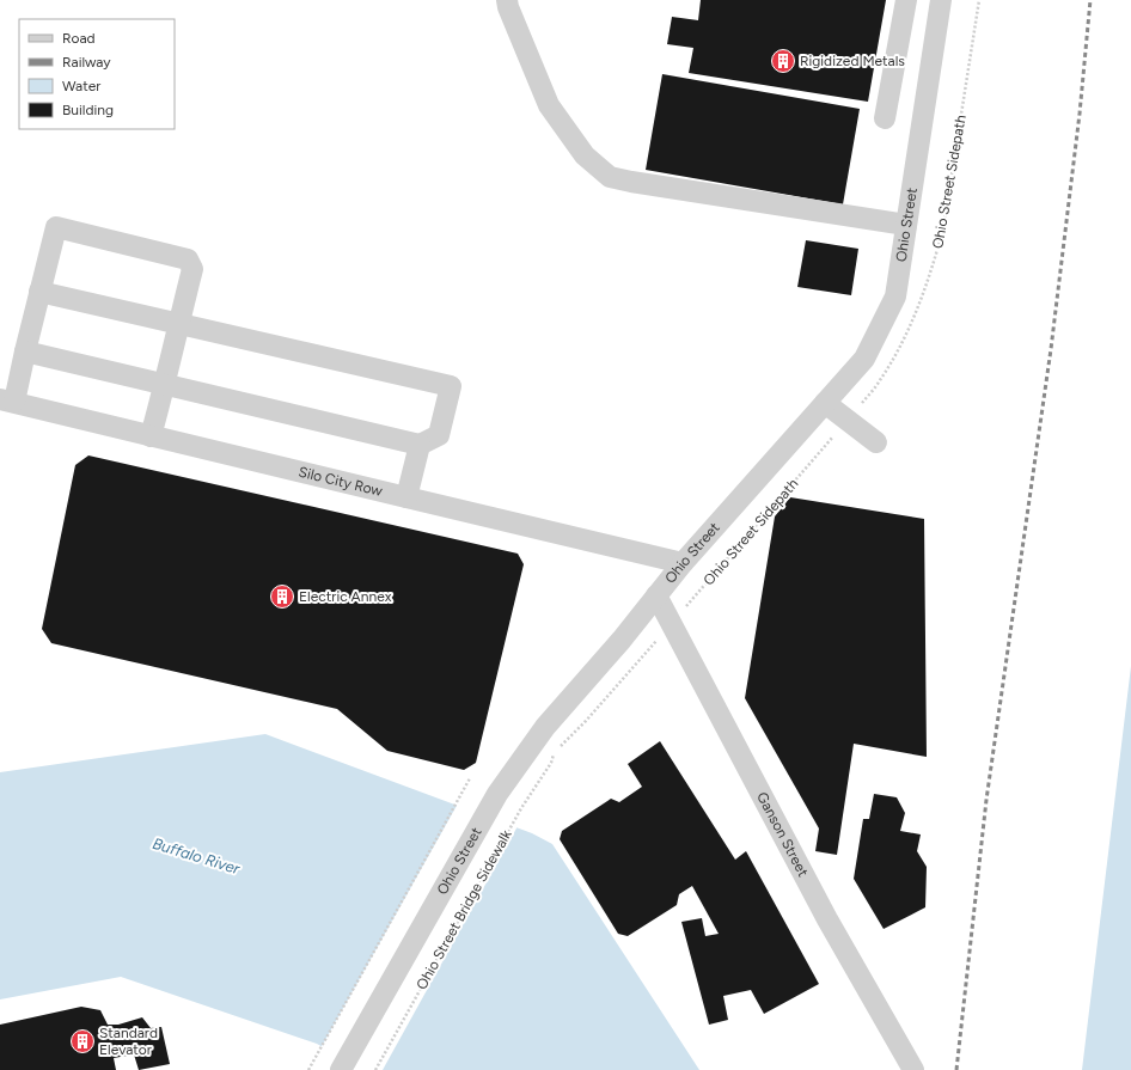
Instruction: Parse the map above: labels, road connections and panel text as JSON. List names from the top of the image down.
{
  "streets": {
    "street": ["Ohio Street", "Silo City Row", "Ganson Street"],
    "path": ["Ohio Street Sidepath", "Ohio Street Bridge Sidewalk"]
  },
  "crossings": [
    ["Ohio Street", "Silo City Row"],
    ["Ohio Street", "Ganson Street"]
  ],
  "water": ["Buffalo River"],
  "places": {
    "building": ["Rigidized Metals", "Electric Annex", "Standard Elevator"]
  },
  "legend": [
    "Road",
    "Railway",
    "Water",
    "Building"
  ]
}
